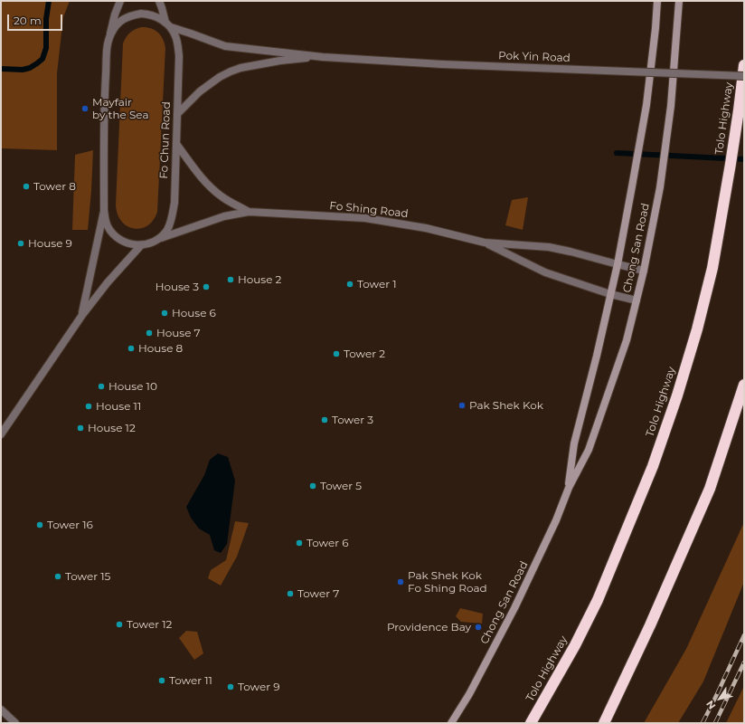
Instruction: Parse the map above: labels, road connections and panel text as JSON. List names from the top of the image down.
{
  "streets": {
    "highway": ["Tolo Highway"],
    "main road": ["Chong San Road"],
    "street": ["Pok Yin Road", "Fo Chun Road", "Fo Shing Road"]
  },
  "crossings": [
    ["Pok Yin Road", "Fo Chun Road"],
    ["Fo Chun Road", "Fo Shing Road"],
    ["Fo Shing Road", "Chong San Road"]
  ],
  "places": [
    "Mayfair by the Sea",
    "Tower 8",
    "House 9",
    "House 2",
    "Tower 1",
    "House 3",
    "House 6",
    "House 7",
    "House 8",
    "Tower 2",
    "House 10",
    "Pak Shek Kok",
    "House 11",
    "Tower 3",
    "House 12",
    "Tower 5",
    "Tower 16",
    "Tower 6",
    "Tower 15",
    "Pak Shek Kok Fo Shing Road",
    "Tower 7",
    "Tower 12",
    "Providence Bay",
    "Tower 11",
    "Tower 9"
  ],
  "scale_bar": "20 m",
  "north": "bottom left"
}
